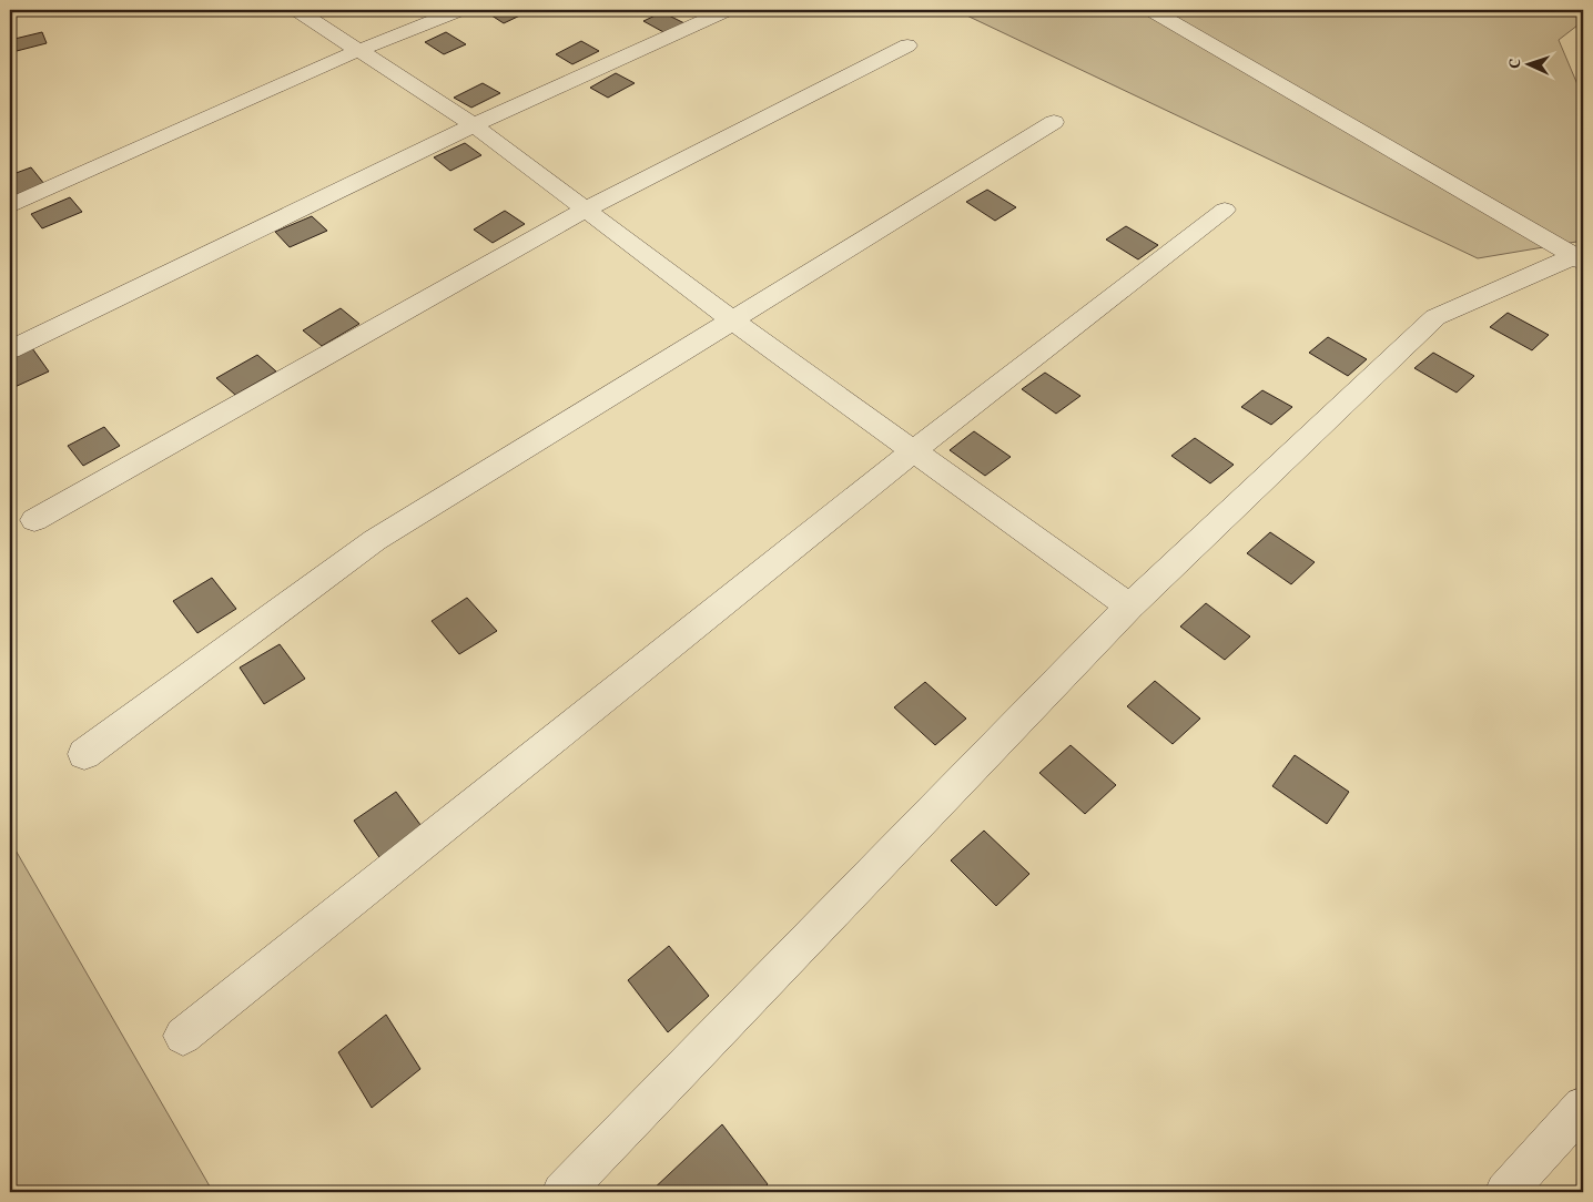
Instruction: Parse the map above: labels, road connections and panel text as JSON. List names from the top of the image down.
{
  "north": "left"
}
